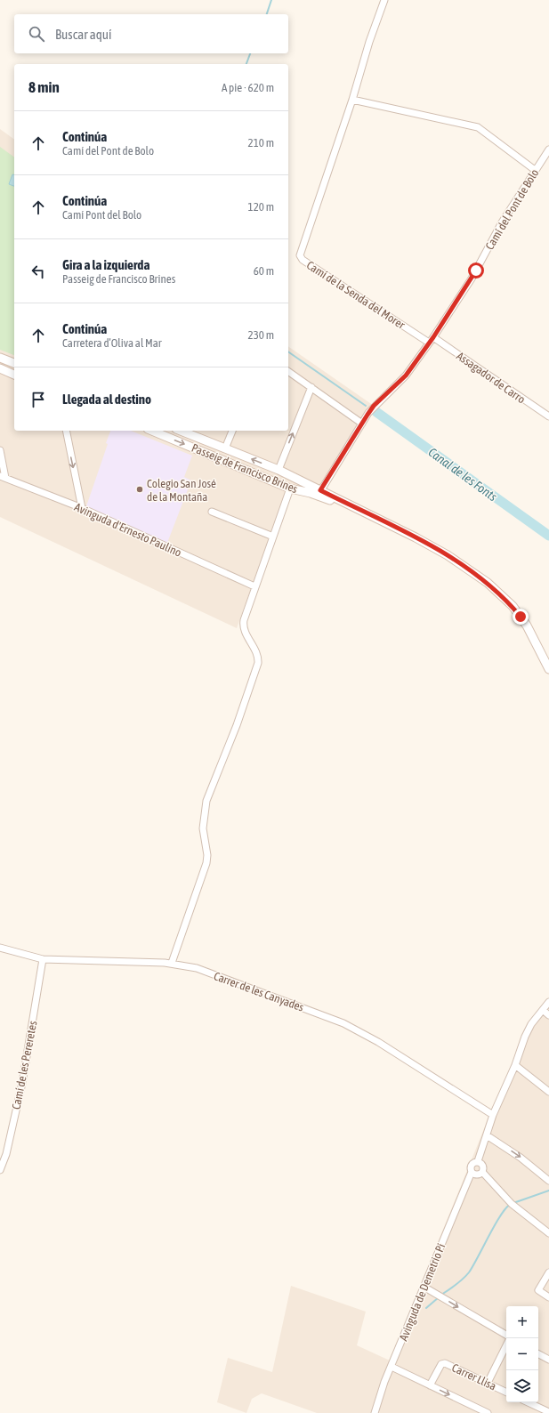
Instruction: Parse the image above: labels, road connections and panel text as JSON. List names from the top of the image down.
{
  "streets": {
    "street": [
      "Camí del Pont de Bolo",
      "Camí de la Senda del Morer",
      "Assagador de Carro",
      "Passeig de Francisco Brines",
      "Avinguda d'Ernesto Paulino",
      "Carrer de les Canyades",
      "Camí de les Pereretes",
      "Avinguda de Demetrio Pi",
      "Carrer Llisa"
    ]
  },
  "crossings": [
    ["Camí del Pont de Bolo", "Camí de la Senda del Morer"],
    ["Camí del Pont de Bolo", "Assagador de Carro"],
    ["Camí del Pont de Bolo", "Passeig de Francisco Brines"],
    ["Carrer de les Canyades", "Camí de les Pereretes"]
  ],
  "water": ["Canal de les Fonts"],
  "places": ["Colegio San José de la Montaña"],
  "page": {
    "search": "Buscar aquí",
    "heading": ["8 min", "A pie · 620 m"],
    "list": [
      ["Continúa", "Camí del Pont de Bolo", "210 m"],
      ["Continúa", "Camí Pont del Bolo", "120 m"],
      ["Gira a la izquierda", "Passeig de Francisco Brines", "60 m"],
      ["Continúa", "Carretera d’Oliva al Mar", "230 m"],
      "Llegada al destino"
    ],
    "map_buttons": ["+", "−"]
  }
}
